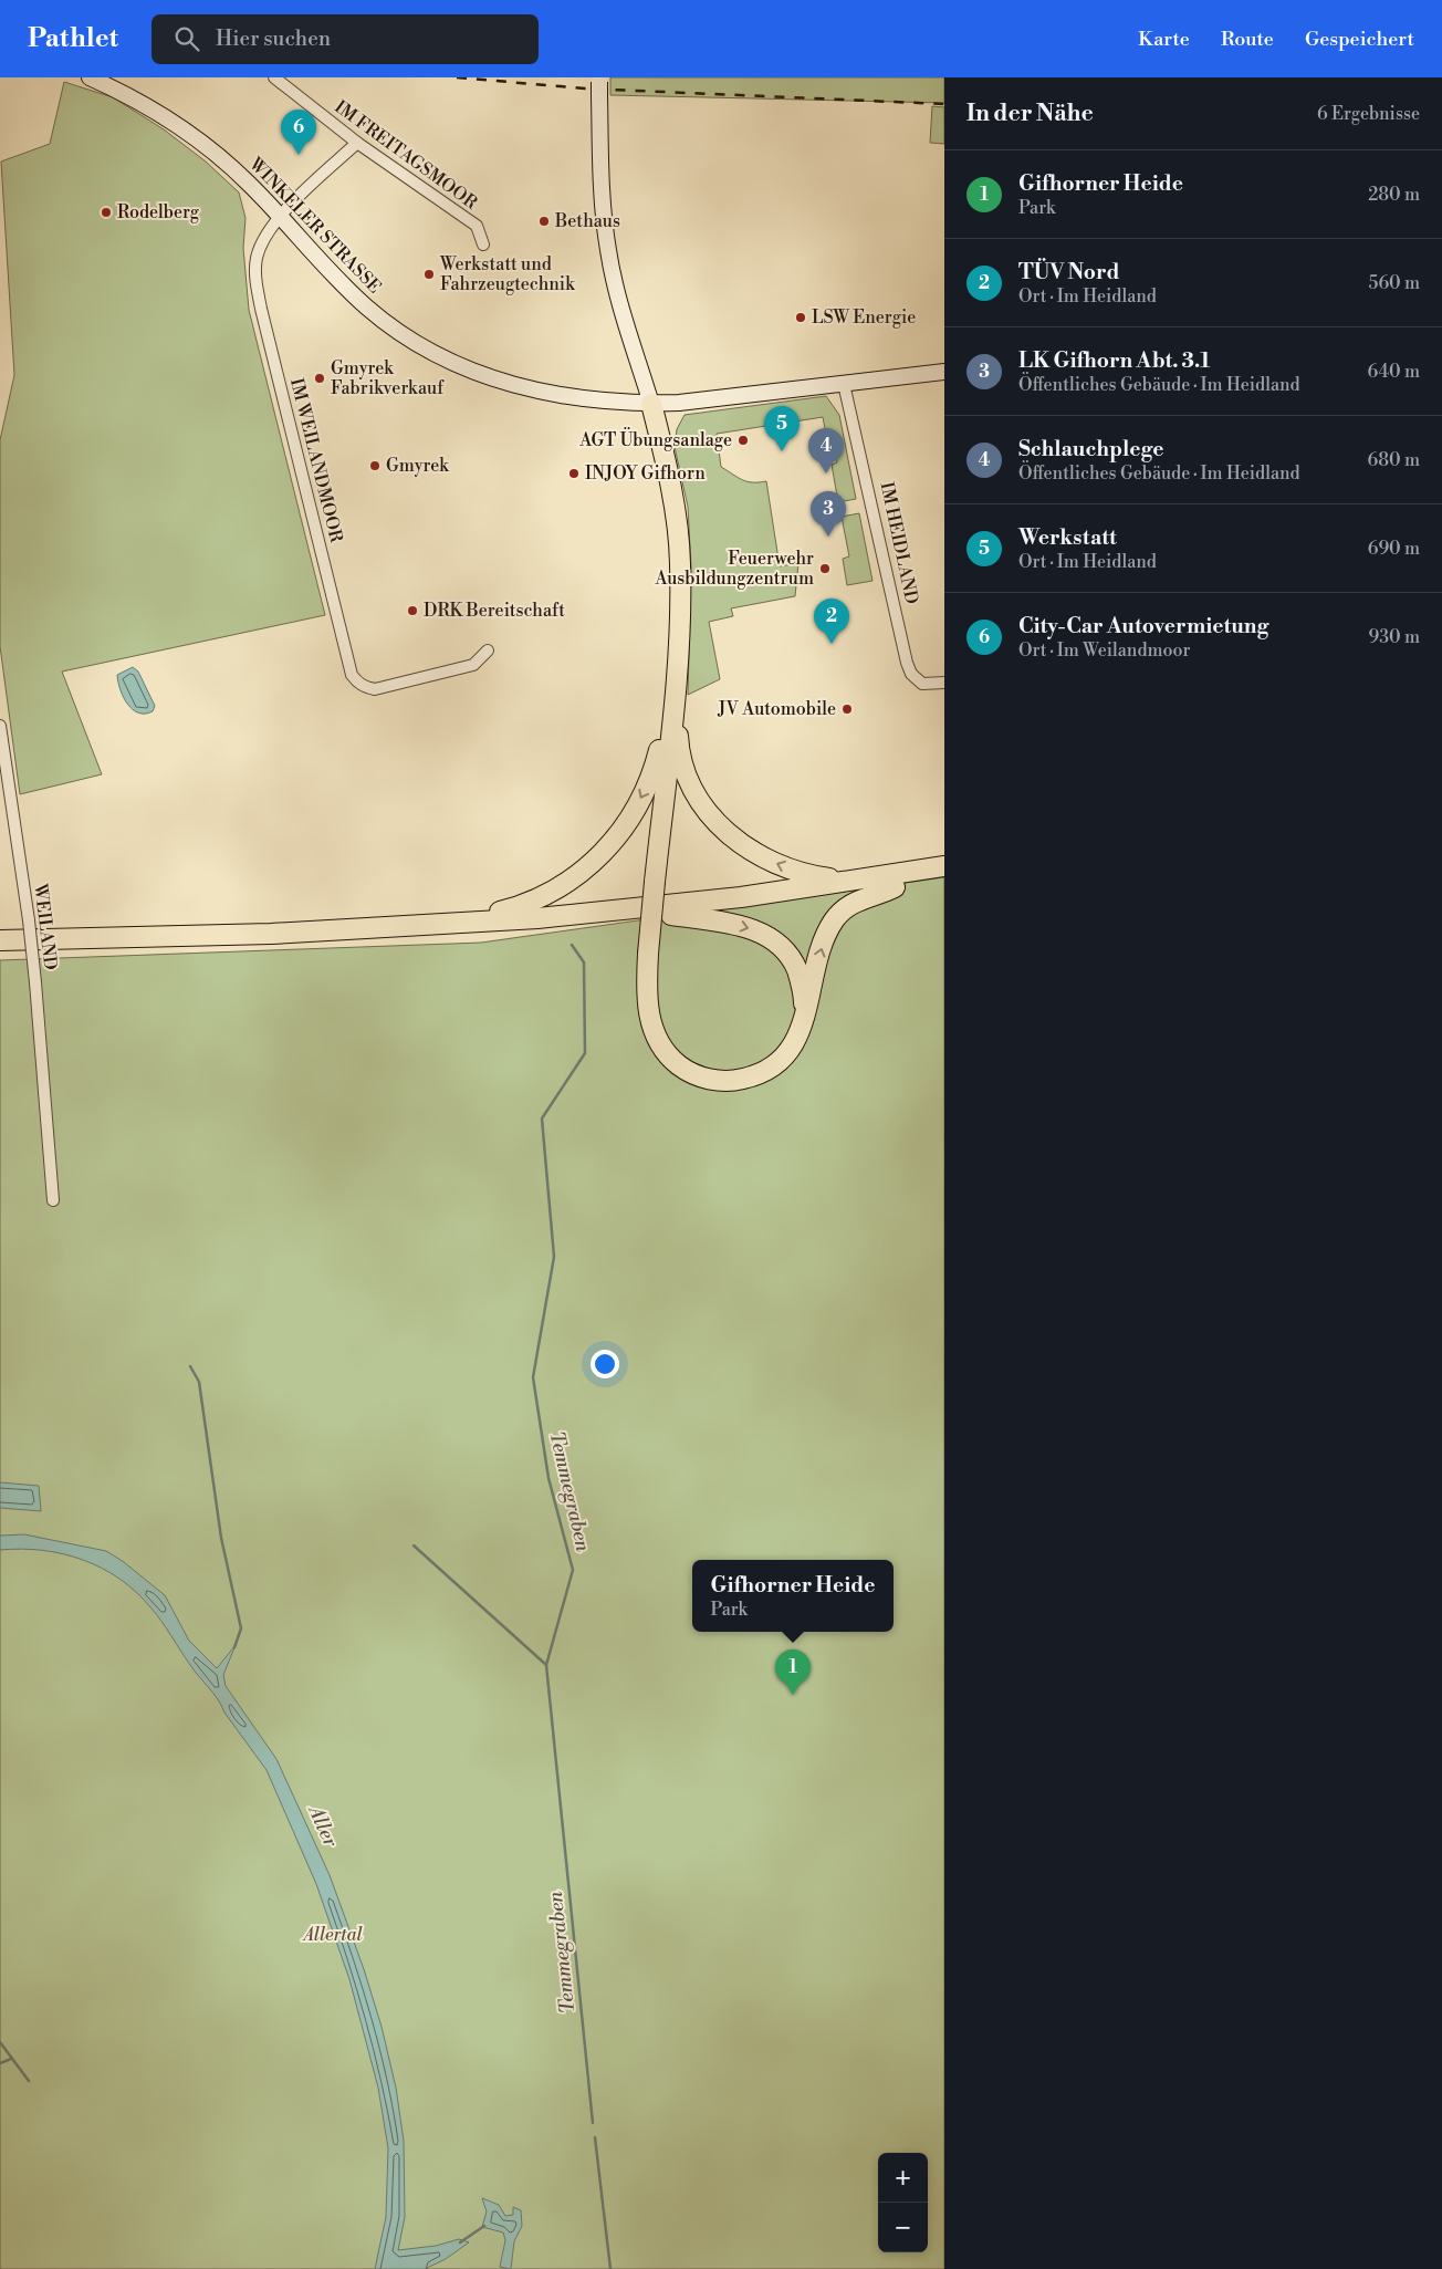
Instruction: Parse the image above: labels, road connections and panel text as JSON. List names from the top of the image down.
{
  "streets": {
    "street": [
      "IM FREITAGSMOOR",
      "WINKELER STRASSE",
      "IM WEILANDMOOR",
      "IM HEIDLAND",
      "WEILAND"
    ]
  },
  "crossings": [
    ["IM FREITAGSMOOR", "IM WEILANDMOOR"],
    ["WINKELER STRASSE", "IM WEILANDMOOR"]
  ],
  "water": ["Temmegraben", "Aller"],
  "parks": ["Allertal"],
  "places": [
    "Rodelberg",
    "Bethaus",
    "Werkstatt und Fahrzeugtechnik",
    "LSW Energie",
    "Gmyrek Fabrikverkauf",
    "AGT Übungsanlage",
    "Gmyrek",
    "INJOY Gifhorn",
    "Feuerwehr Ausbildungzentrum",
    "DRK Bereitschaft",
    "JV Automobile"
  ],
  "page": {
    "header": "Pathlet",
    "search": "Hier suchen",
    "nav": ["Karte", "Route", "Gespeichert"],
    "heading": ["In der Nähe", "6 Ergebnisse"],
    "pins": [
      "6",
      "5",
      "4",
      "3",
      "2",
      "1"
    ],
    "list": [
      {
        "mark": "1",
        "name": "Gifhorner Heide",
        "note": "Park",
        "value": "280 m"
      },
      {
        "mark": "2",
        "name": "TÜV Nord",
        "note": "Ort · Im Heidland",
        "value": "560 m"
      },
      {
        "mark": "3",
        "name": "LK Gifhorn Abt. 3.1",
        "note": "Öffentliches Gebäude · Im Heidland",
        "value": "640 m"
      },
      {
        "mark": "4",
        "name": "Schlauchplege",
        "note": "Öffentliches Gebäude · Im Heidland",
        "value": "680 m"
      },
      {
        "mark": "5",
        "name": "Werkstatt",
        "note": "Ort · Im Heidland",
        "value": "690 m"
      },
      {
        "mark": "6",
        "name": "City-Car Autovermietung",
        "note": "Ort · Im Weilandmoor",
        "value": "930 m"
      }
    ],
    "popup": ["Gifhorner Heide", "Park"],
    "map_buttons": ["+", "−"]
  }
}
